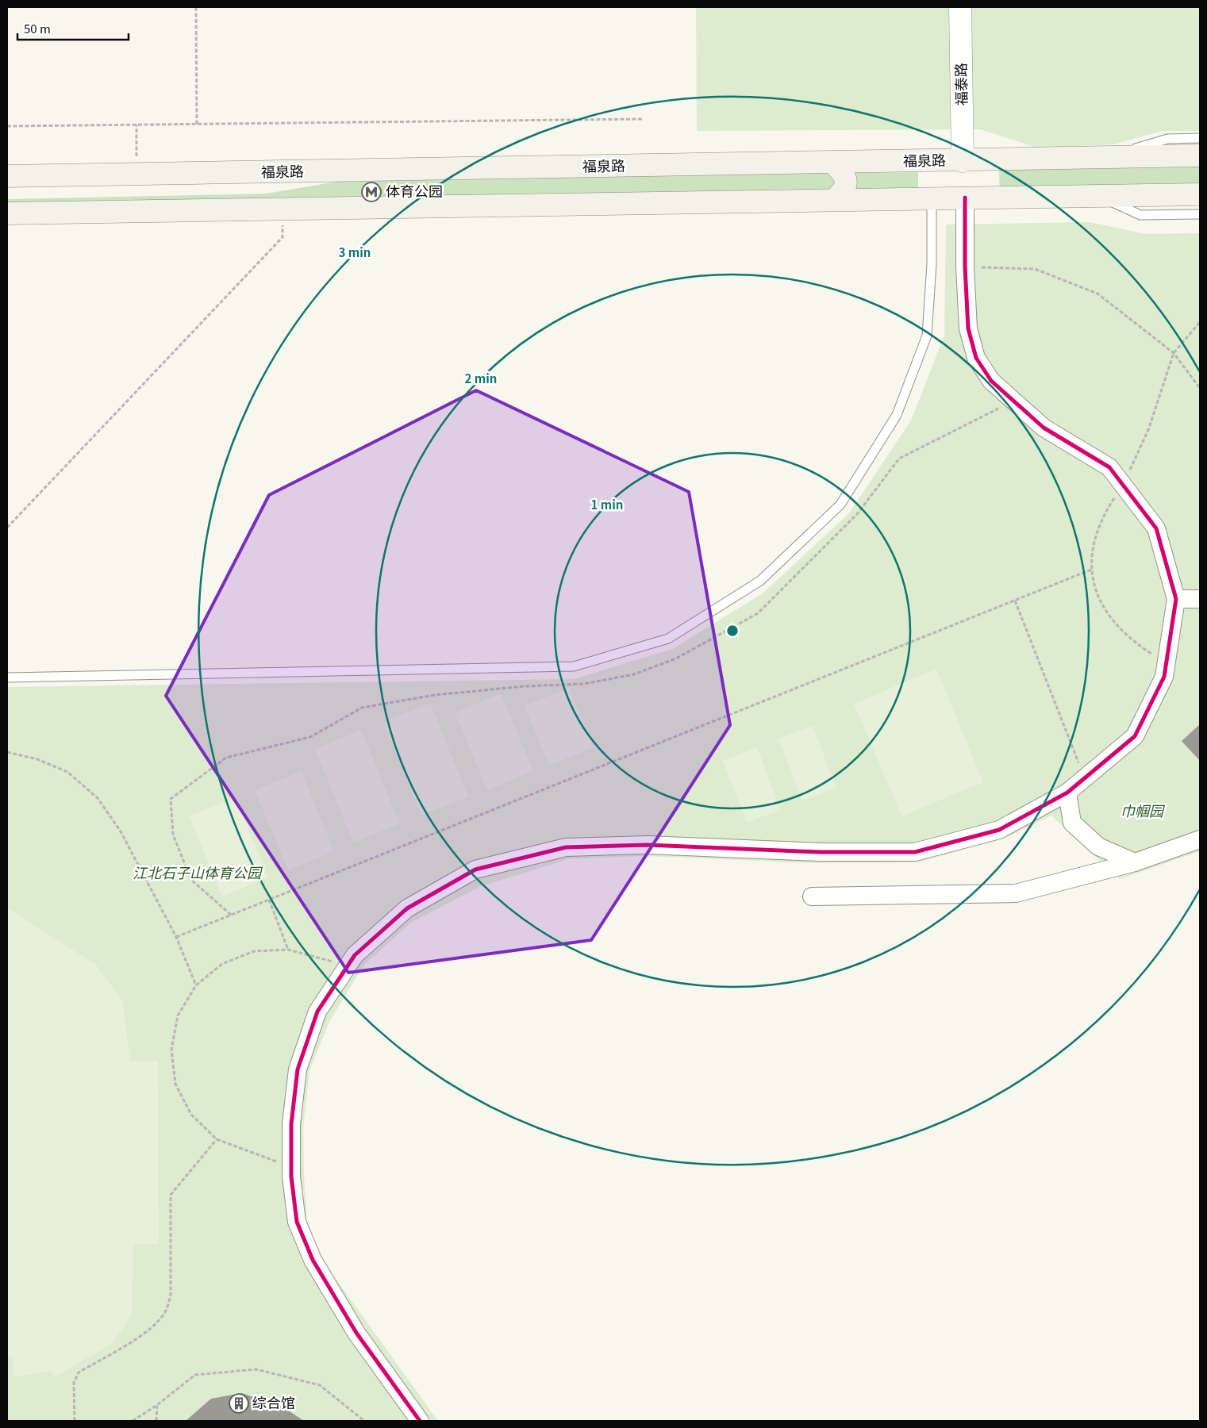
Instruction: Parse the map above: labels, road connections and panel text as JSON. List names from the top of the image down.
{
  "streets": {
    "main road": ["福泉路"],
    "street": ["福泰路"]
  },
  "crossings": [
    ["福泰路", "福泉路"]
  ],
  "parks": ["巾帼园", "江北石子山体育公园"],
  "places": {
    "metro station": ["体育公园"],
    "building": ["综合馆"]
  },
  "scale_bar": "50 m",
  "rings": ["3 min", "2 min", "1 min"]
}
